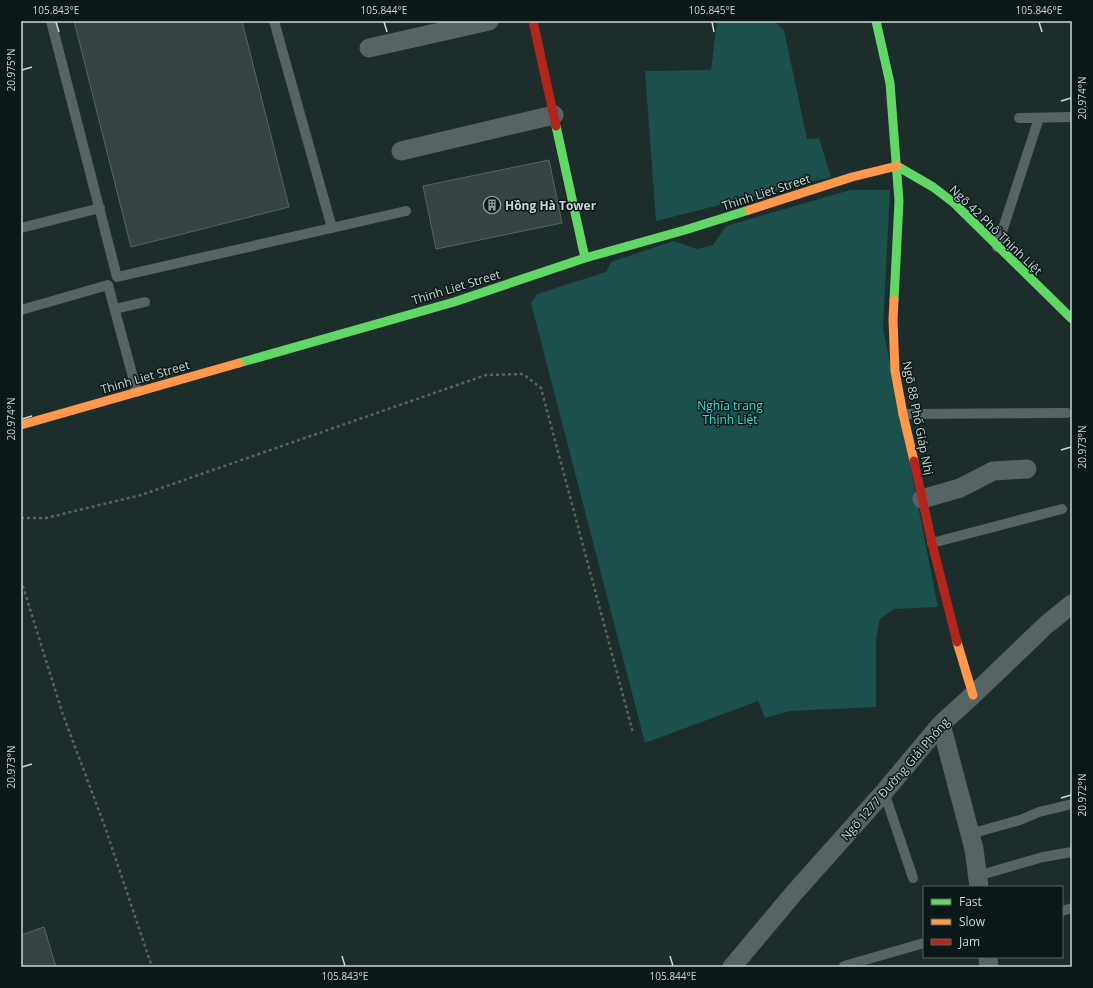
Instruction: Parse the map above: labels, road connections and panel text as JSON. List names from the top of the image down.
{
  "streets": {
    "street": [
      "Thinh Liet Street",
      "Ngõ 42 Phố Thịnh Liệt",
      "Ngõ 88 Phố Giáp Nhị",
      "Ngõ 1277 Đường Giải Phóng"
    ]
  },
  "crossings": [
    ["Thinh Liet Street", "Ngõ 42 Phố Thịnh Liệt"],
    ["Thinh Liet Street", "Ngõ 88 Phố Giáp Nhị"],
    ["Ngõ 42 Phố Thịnh Liệt", "Ngõ 88 Phố Giáp Nhị"],
    ["Ngõ 88 Phố Giáp Nhị", "Ngõ 1277 Đường Giải Phóng"]
  ],
  "parks": ["Nghĩa trang Thịnh Liệt"],
  "places": {
    "building": ["Hồng Hà Tower"]
  },
  "legend": ["Fast", "Slow", "Jam"],
  "coordinates": [
    "105.843°E",
    "105.844°E",
    "105.845°E",
    "105.846°E",
    "20.975°N",
    "20.974°N",
    "20.973°N",
    "20.972°N"
  ]
}
